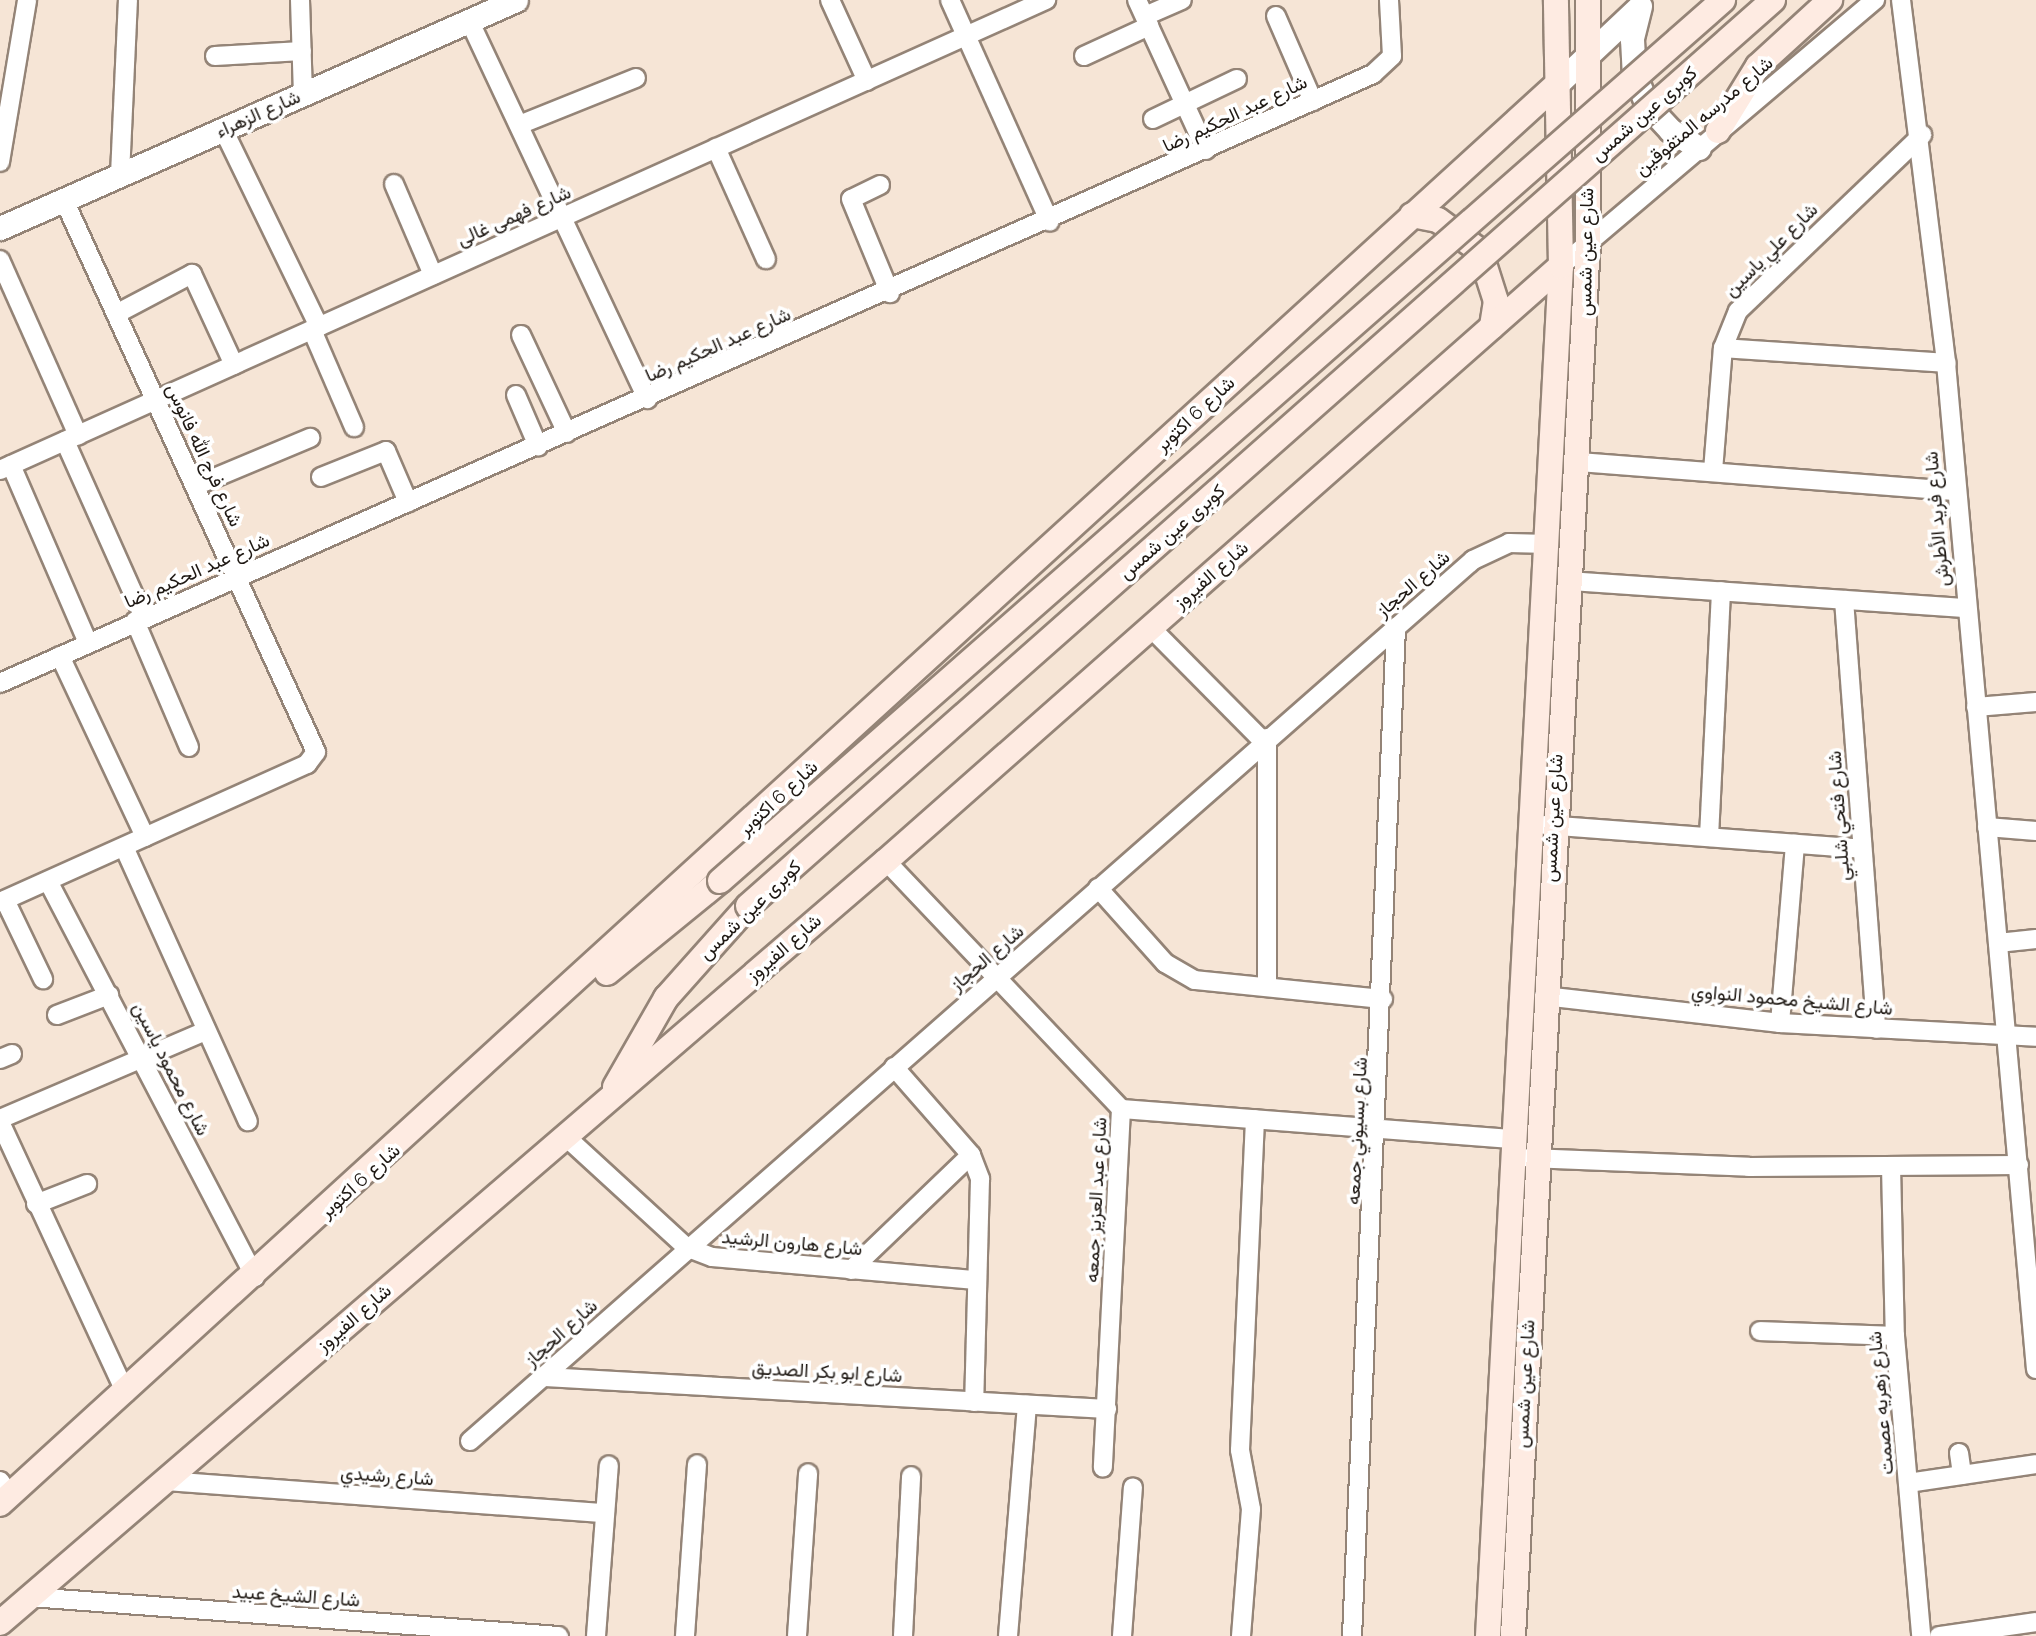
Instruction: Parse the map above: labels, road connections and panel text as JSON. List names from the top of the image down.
{
  "streets": {
    "main road": [
      "كوبرى عين شمس",
      "شارع عين شمس",
      "شارع 6 اكتوبر",
      "شارع الفيروز"
    ],
    "street": [
      "شارع الزهراء",
      "شارع عبد الحكيم رضا",
      "شارع مدرسه المتفوقين",
      "شارع فهمى غالى",
      "شارع علي ياسين",
      "شارع فرج الله فانوس",
      "شارع فريد الأطرش",
      "شارع الحجاز",
      "شارع فتحي شلبي",
      "شارع الشيخ محمود النواوي",
      "شارع محمود ياسين",
      "شارع بسيوني جمعه",
      "شارع عبد العزيز جمعه",
      "شارع هارون الرشيد",
      "شارع ابو بكر الصديق",
      "شارع زهريه عصمت",
      "شارع رشيدي",
      "شارع الشيخ عبيد"
    ]
  },
  "crossings": [
    ["شارع الزهراء", "شارع فرج الله فانوس"],
    ["شارع عبد الحكيم رضا", "شارع فرج الله فانوس"],
    ["كوبرى عين شمس", "شارع 6 اكتوبر"],
    ["كوبرى عين شمس", "شارع الفيروز"],
    ["شارع مدرسه المتفوقين", "شارع عين شمس"],
    ["شارع مدرسه المتفوقين", "شارع الفيروز"],
    ["شارع فهمى غالى", "شارع فرج الله فانوس"],
    ["شارع علي ياسين", "شارع فريد الأطرش"],
    ["شارع عين شمس", "شارع 6 اكتوبر"],
    ["شارع عين شمس", "شارع الفيروز"],
    ["شارع عين شمس", "شارع الحجاز"],
    ["شارع عين شمس", "شارع الشيخ محمود النواوي"],
    ["شارع 6 اكتوبر", "شارع محمود ياسين"],
    ["شارع فريد الأطرش", "شارع الشيخ محمود النواوي"],
    ["شارع الفيروز", "شارع عبد العزيز جمعه"],
    ["شارع الفيروز", "شارع هارون الرشيد"],
    ["شارع الفيروز", "شارع رشيدي"],
    ["شارع الفيروز", "شارع الشيخ عبيد"],
    ["شارع الحجاز", "شارع بسيوني جمعه"],
    ["شارع الحجاز", "شارع عبد العزيز جمعه"],
    ["شارع الحجاز", "شارع هارون الرشيد"],
    ["شارع الحجاز", "شارع ابو بكر الصديق"],
    ["شارع فتحي شلبي", "شارع الشيخ محمود النواوي"],
    ["شارع عبد العزيز جمعه", "شارع ابو بكر الصديق"]
  ]
}
